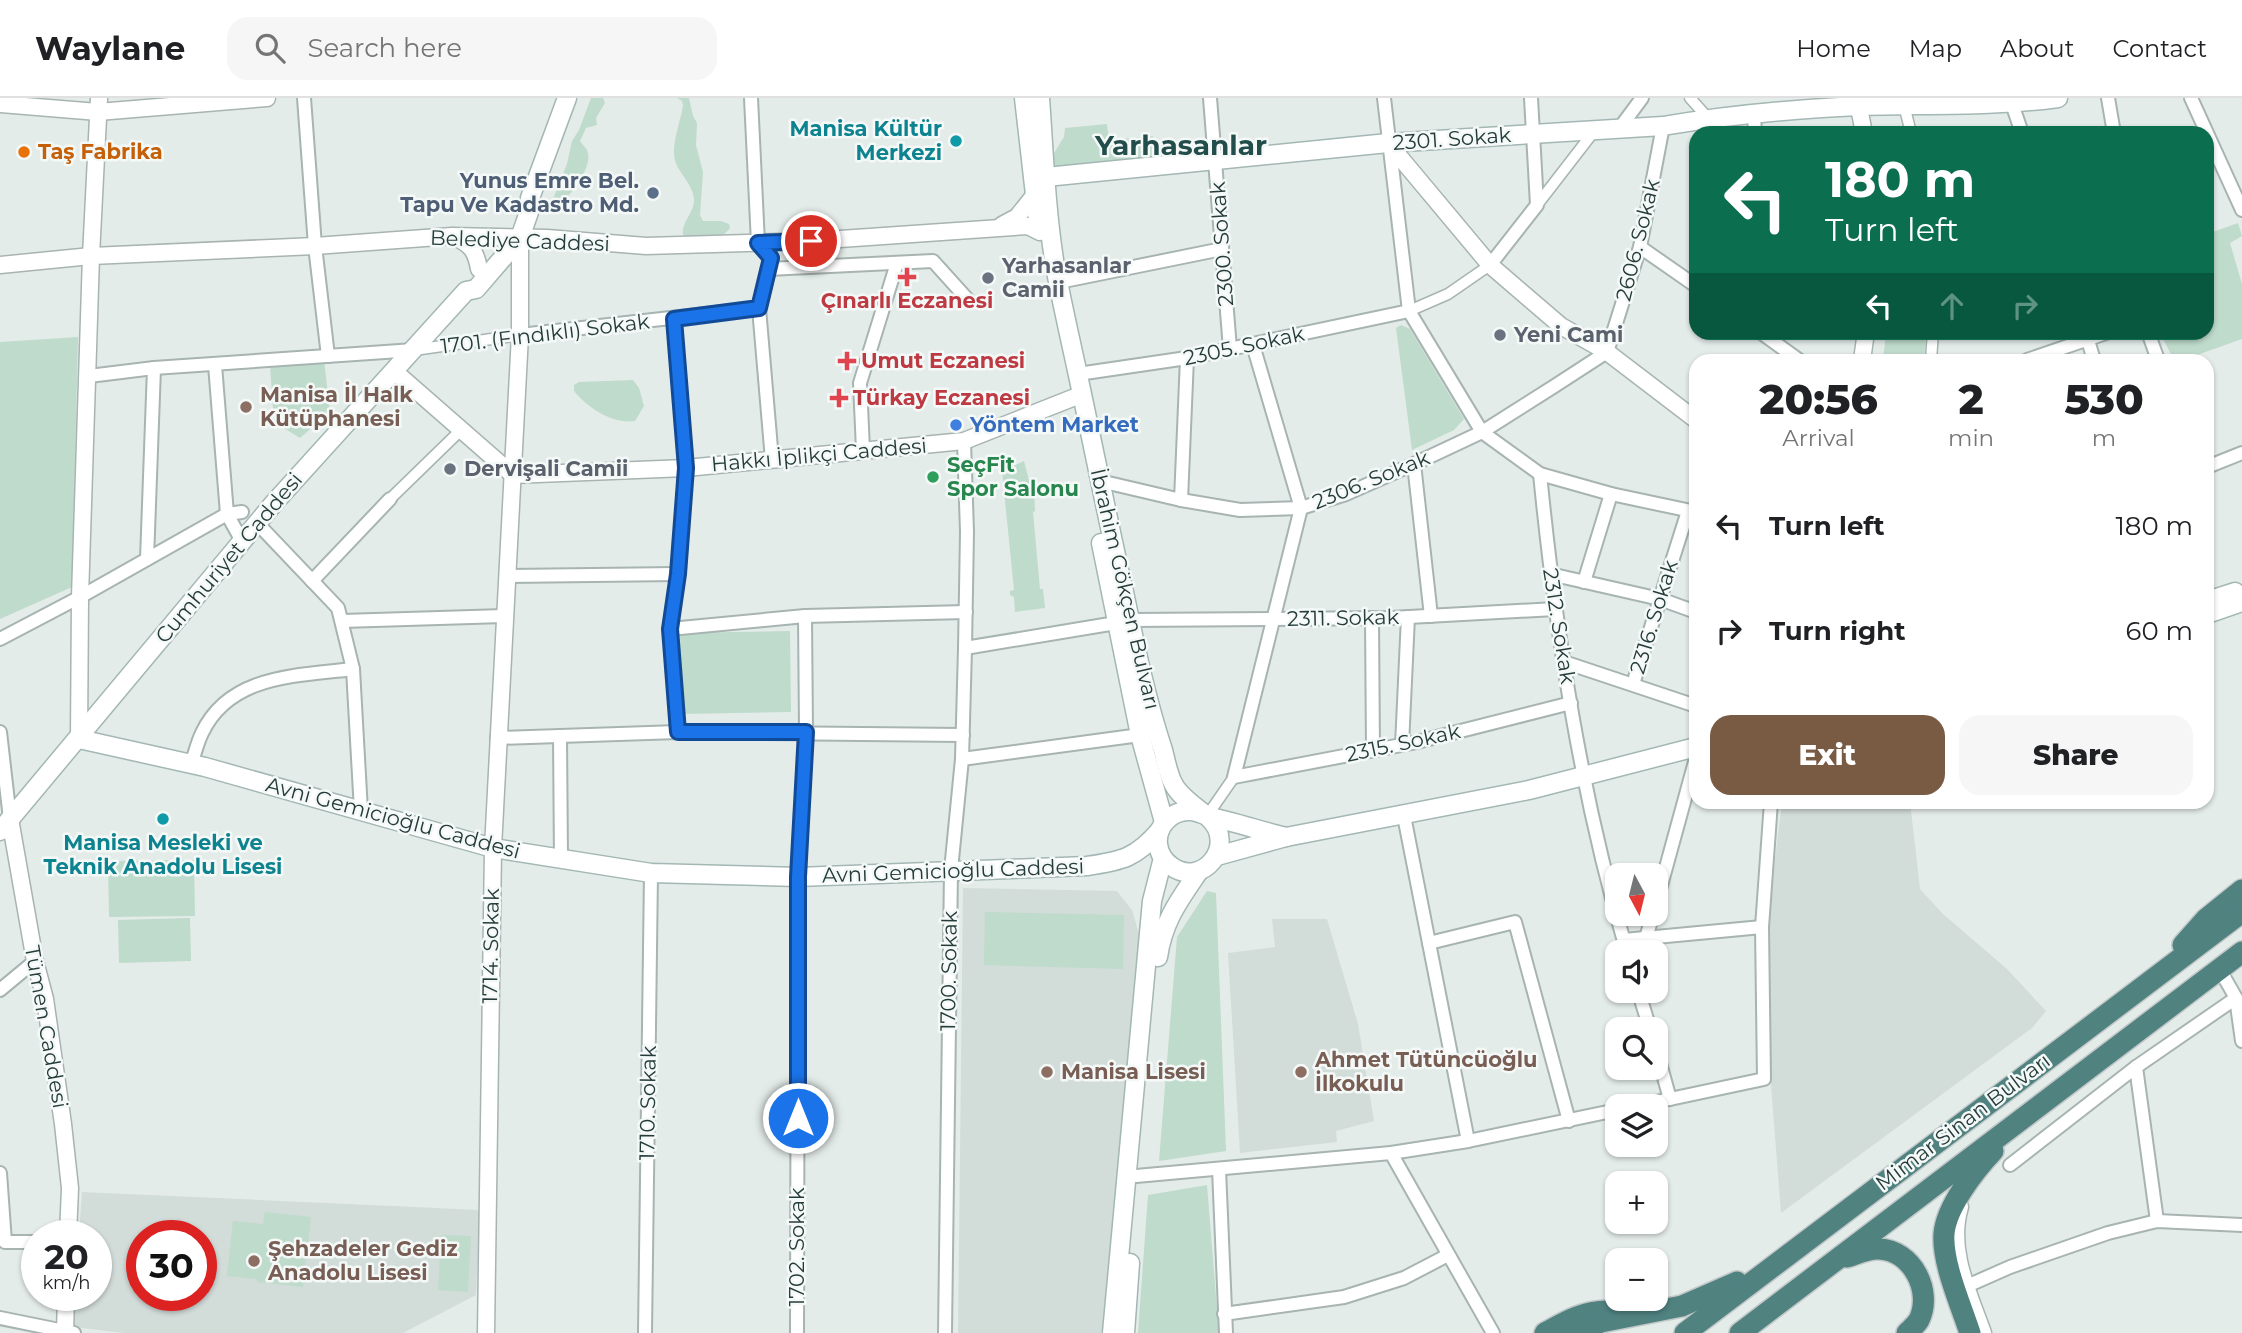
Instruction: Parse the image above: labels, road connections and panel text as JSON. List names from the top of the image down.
{
  "streets": {
    "highway": ["Mimar Sinan Bulvarı"],
    "main road": [
      "2301. Sokak",
      "Cumhuriyet Caddesi",
      "İbrahim Gökçen Bulvarı",
      "Avni Gemicioğlu Caddesi"
    ],
    "street": [
      "2606. Sokak",
      "Belediye Caddesi",
      "2300. Sokak",
      "1701. (Fındıklı) Sokak",
      "2305. Sokak",
      "Hakkı İplikçi Caddesi",
      "2306. Sokak",
      "2316. Sokak",
      "2311. Sokak",
      "2312. Sokak",
      "2315. Sokak",
      "1714. Sokak",
      "1700. Sokak",
      "Tümen Caddesi",
      "1710. Sokak",
      "1702. Sokak"
    ]
  },
  "crossings": [
    ["2301. Sokak", "2606. Sokak"],
    ["2301. Sokak", "2300. Sokak"],
    ["2301. Sokak", "İbrahim Gökçen Bulvarı"],
    ["2606. Sokak", "2306. Sokak"],
    ["Belediye Caddesi", "Cumhuriyet Caddesi"],
    ["Belediye Caddesi", "İbrahim Gökçen Bulvarı"],
    ["Belediye Caddesi", "1714. Sokak"],
    ["2300. Sokak", "2305. Sokak"],
    ["1701. (Fındıklı) Sokak", "Cumhuriyet Caddesi"],
    ["1701. (Fındıklı) Sokak", "1714. Sokak"],
    ["2305. Sokak", "İbrahim Gökçen Bulvarı"],
    ["Hakkı İplikçi Caddesi", "İbrahim Gökçen Bulvarı"],
    ["Hakkı İplikçi Caddesi", "1714. Sokak"],
    ["Hakkı İplikçi Caddesi", "1700. Sokak"],
    ["2306. Sokak", "2311. Sokak"],
    ["2306. Sokak", "2315. Sokak"],
    ["Cumhuriyet Caddesi", "Avni Gemicioğlu Caddesi"],
    ["Cumhuriyet Caddesi", "1714. Sokak"],
    ["Cumhuriyet Caddesi", "Tümen Caddesi"],
    ["İbrahim Gökçen Bulvarı", "2311. Sokak"],
    ["İbrahim Gökçen Bulvarı", "Avni Gemicioğlu Caddesi"],
    ["2311. Sokak", "2312. Sokak"],
    ["2311. Sokak", "1700. Sokak"],
    ["2312. Sokak", "2315. Sokak"],
    ["Avni Gemicioğlu Caddesi", "1714. Sokak"],
    ["Avni Gemicioğlu Caddesi", "1700. Sokak"],
    ["Avni Gemicioğlu Caddesi", "1710. Sokak"],
    ["Avni Gemicioğlu Caddesi", "1702. Sokak"]
  ],
  "districts": ["Yarhasanlar"],
  "places": {
    "other": [
      "Manisa Kültür Merkezi",
      "Taş Fabrika",
      "Yunus Emre Bel. Tapu Ve Kadastro Md.",
      "Yarhasanlar Camii",
      "Yeni Cami",
      "Manisa İl Halk Kütüphanesi",
      "Yöntem Market",
      "Dervişali Camii",
      "SeçFit Spor Salonu",
      "Manisa Mesleki ve Teknik Anadolu Lisesi",
      "Manisa Lisesi",
      "Ahmet Tütüncüoğlu İlkokulu",
      "Şehzadeler Gediz Anadolu Lisesi"
    ],
    "health": ["Çınarlı Eczanesi", "Umut Eczanesi", "Türkay Eczanesi"]
  },
  "north": "bottom",
  "page": {
    "header": "Waylane",
    "search": "Search here",
    "nav": [
      "Home",
      "Map",
      "About",
      "Contact"
    ],
    "turn": ["180 m", "Turn left"],
    "eta": [
      "20:56",
      "Arrival",
      "2",
      "min",
      "530",
      "m"
    ],
    "list": [
      {
        "name": "Turn left",
        "value": "180 m"
      },
      {
        "name": "Turn right",
        "value": "60 m"
      }
    ],
    "buttons": ["Exit", "Share"],
    "map_buttons": ["+", "−"],
    "speed": "20 km/h",
    "limit": "30"
  }
}
